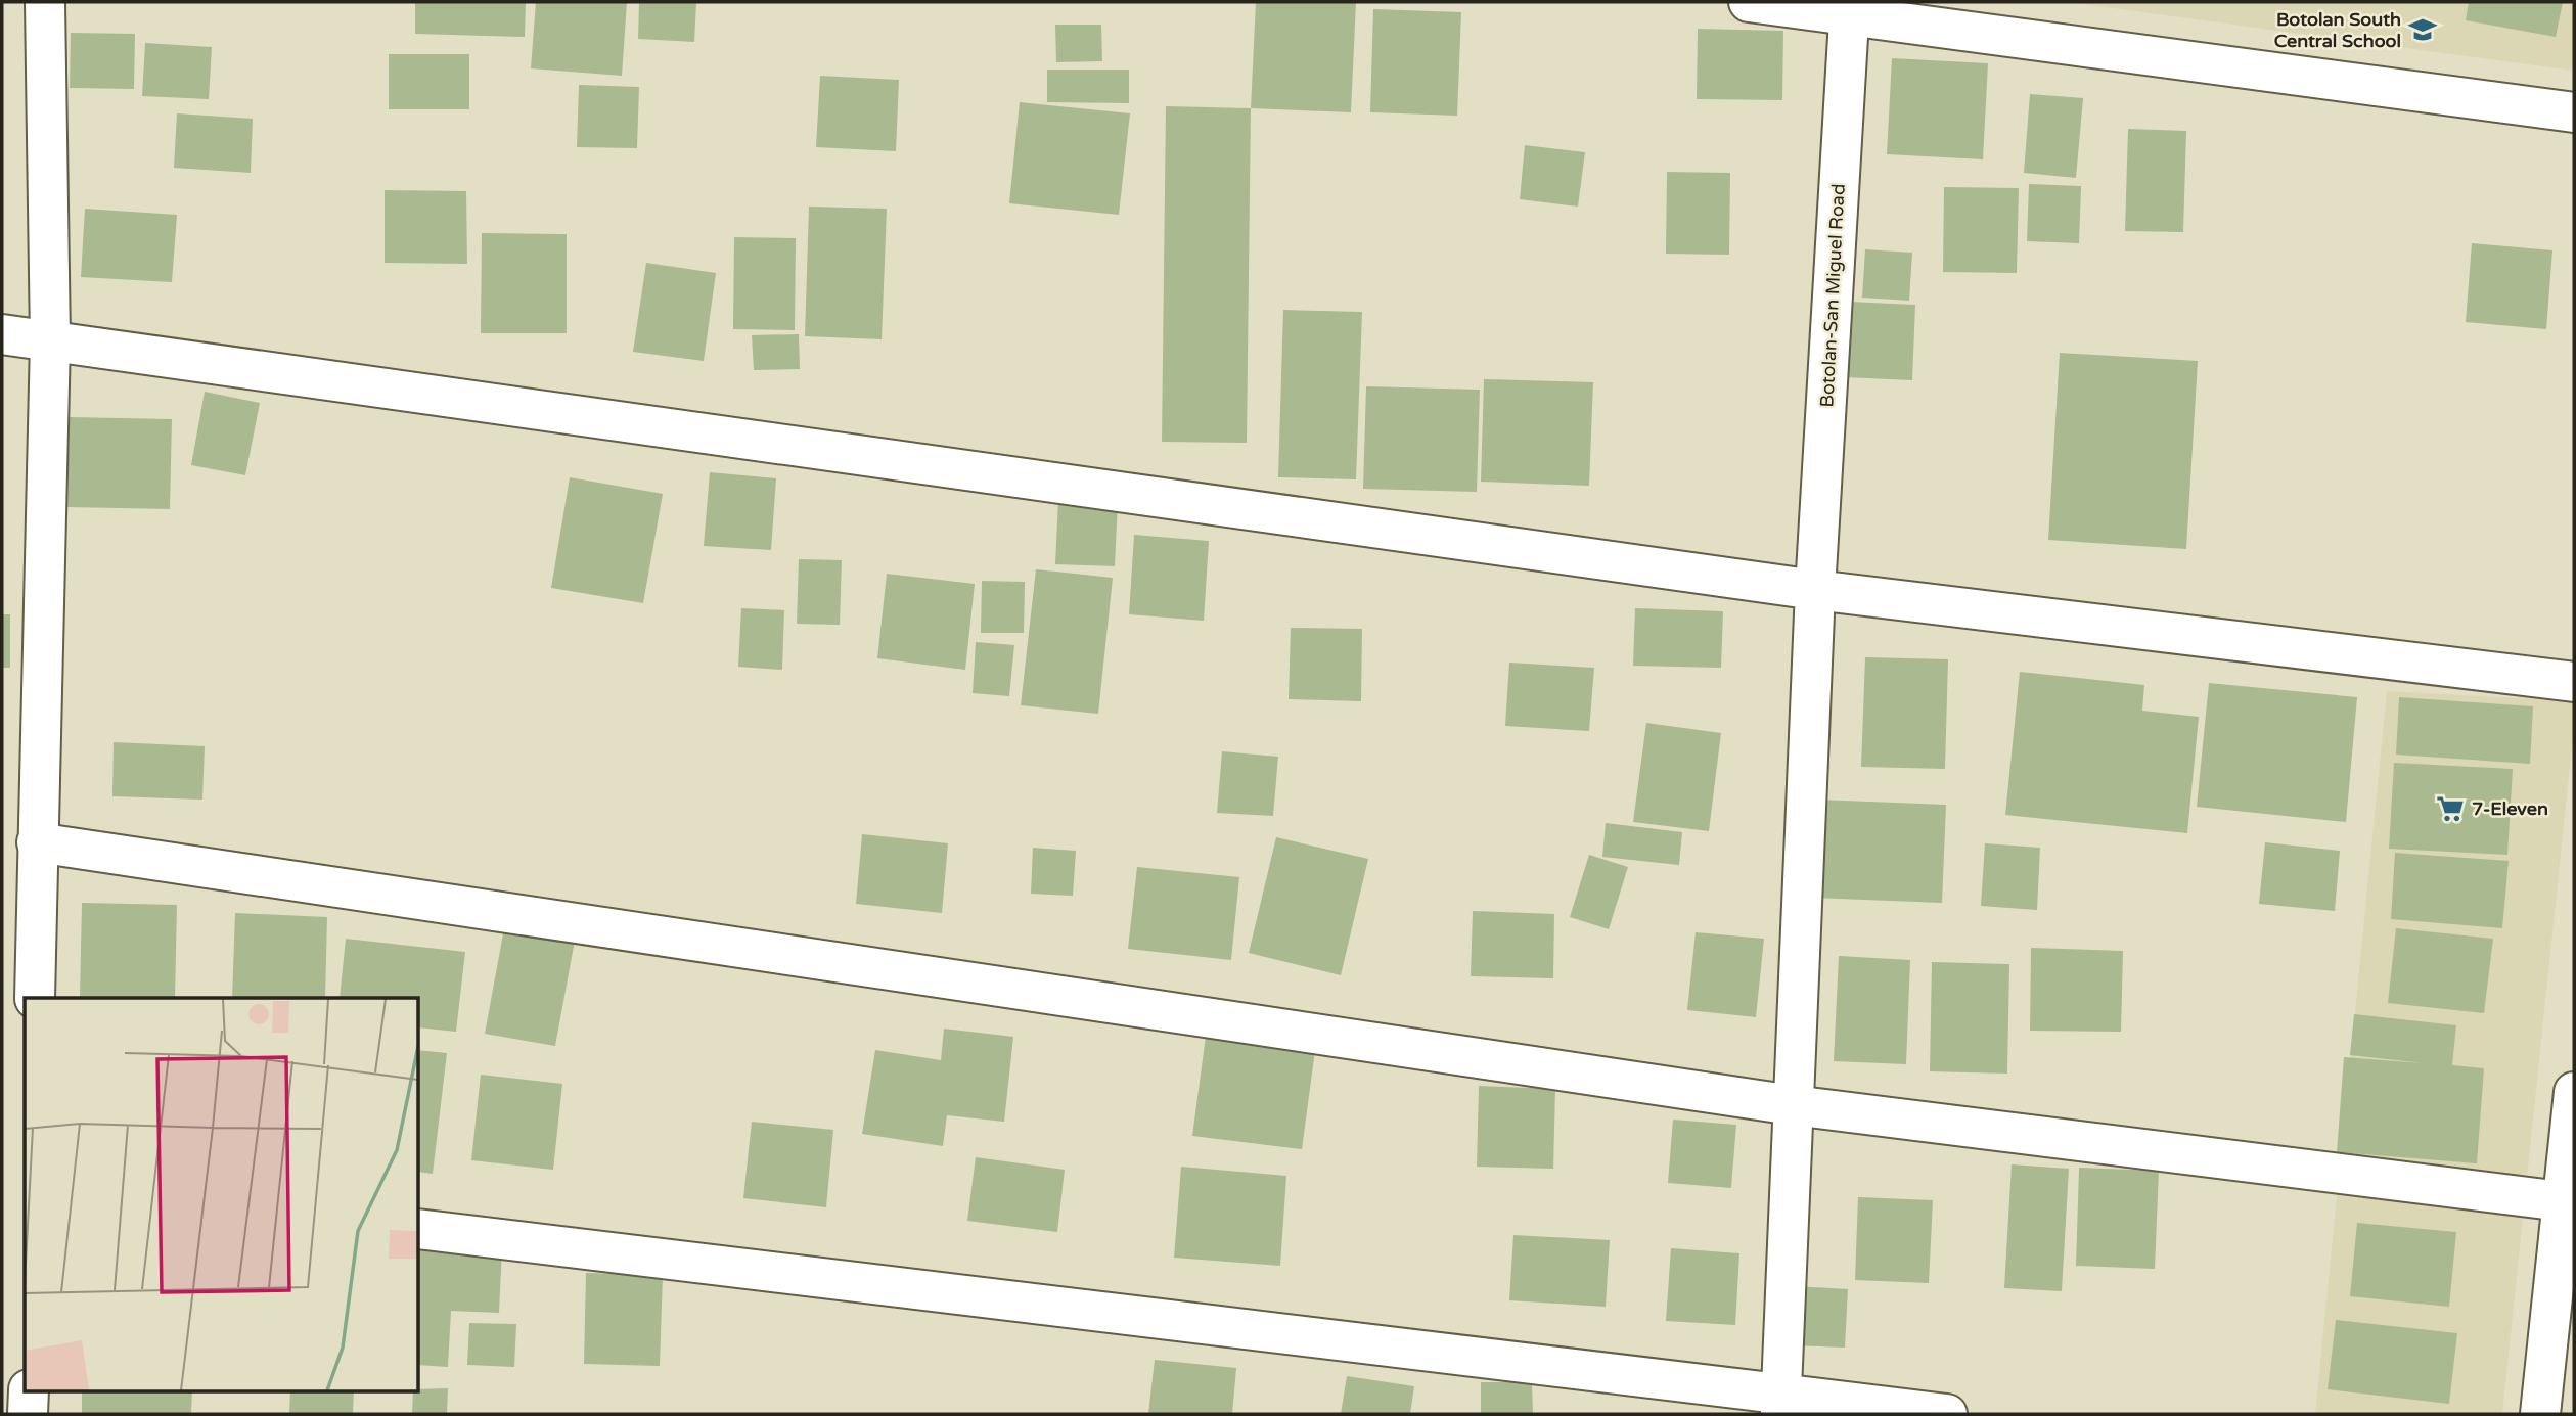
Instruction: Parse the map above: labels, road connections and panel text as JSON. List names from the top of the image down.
{
  "streets": {
    "street": ["Botolan-San Miguel Road"]
  },
  "places": {
    "school or university": ["Botolan South Central School"],
    "supermarket": ["7-Eleven"]
  }
}
